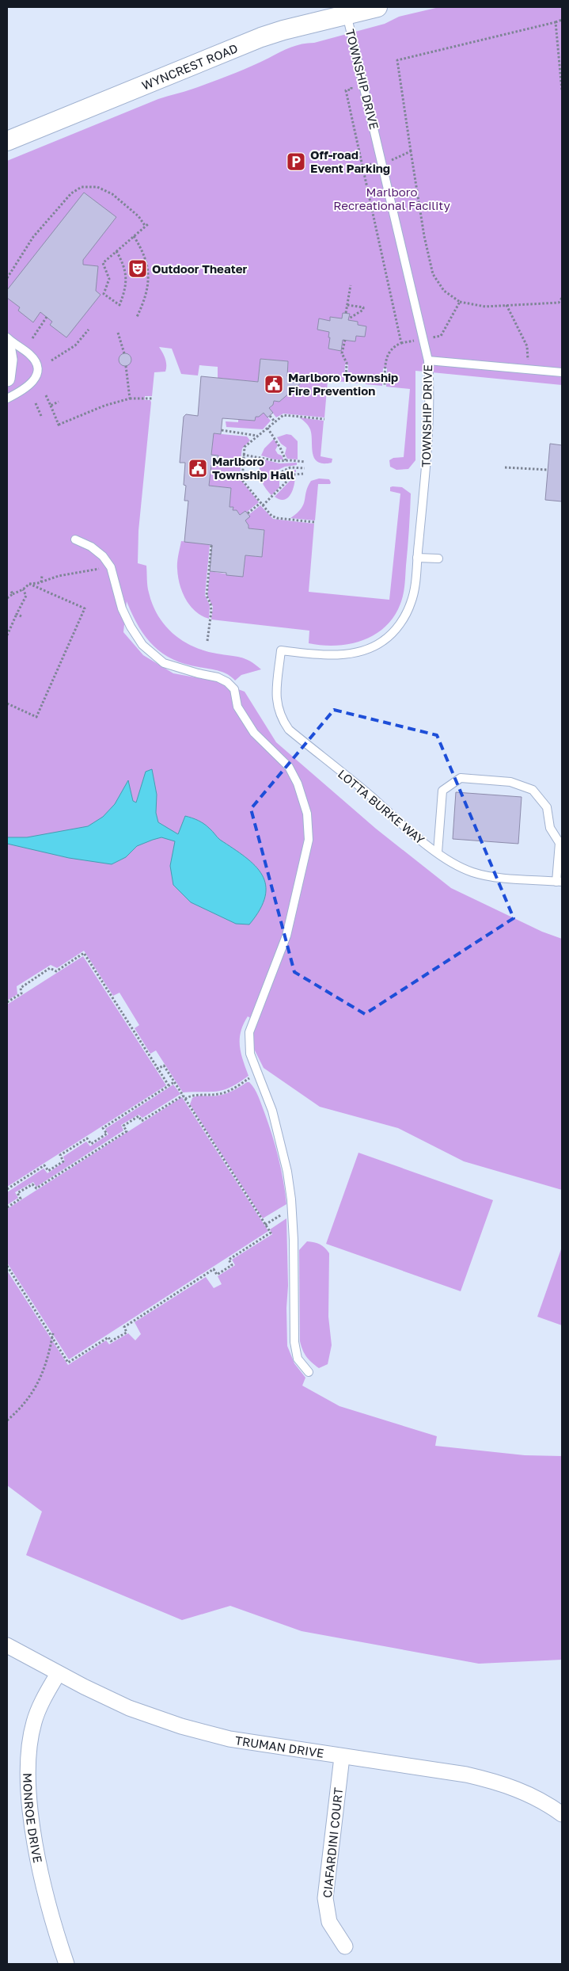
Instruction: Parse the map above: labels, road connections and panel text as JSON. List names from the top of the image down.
{
  "streets": {
    "street": [
      "WYNCREST ROAD",
      "TRUMAN DRIVE",
      "MONROE DRIVE",
      "CIAFARDINI COURT"
    ],
    "lane": ["TOWNSHIP DRIVE", "LOTTA BURKE WAY"]
  },
  "crossings": [
    ["WYNCREST ROAD", "TOWNSHIP DRIVE"],
    ["TOWNSHIP DRIVE", "LOTTA BURKE WAY"],
    ["TRUMAN DRIVE", "MONROE DRIVE"],
    ["TRUMAN DRIVE", "CIAFARDINI COURT"]
  ],
  "parks": ["Marlboro Recreational Facility"],
  "places": {
    "parking": ["Off-road Event Parking"],
    "theatre": ["Outdoor Theater"],
    "public building": ["Marlboro Township Fire Prevention", "Marlboro Township Hall"]
  }
}
